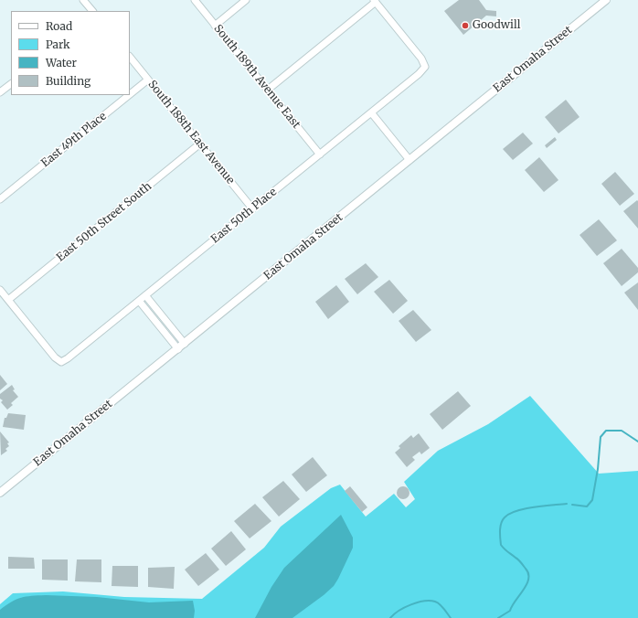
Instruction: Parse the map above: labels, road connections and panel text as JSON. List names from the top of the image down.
{
  "streets": {
    "street": [
      "East Omaha Street",
      "South 189th Avenue East",
      "South 188th East Avenue",
      "East 49th Place",
      "East 50th Place",
      "East 50th Street South"
    ]
  },
  "crossings": [
    ["South 189th Avenue East", "East 50th Place"],
    ["South 188th East Avenue", "East 49th Place"],
    ["South 188th East Avenue", "East 50th Place"],
    ["South 188th East Avenue", "East 50th Street South"],
    ["East 50th Place", "East 50th Street South"]
  ],
  "places": ["Goodwill"],
  "legend": [
    "Road",
    "Park",
    "Water",
    "Building"
  ]
}
